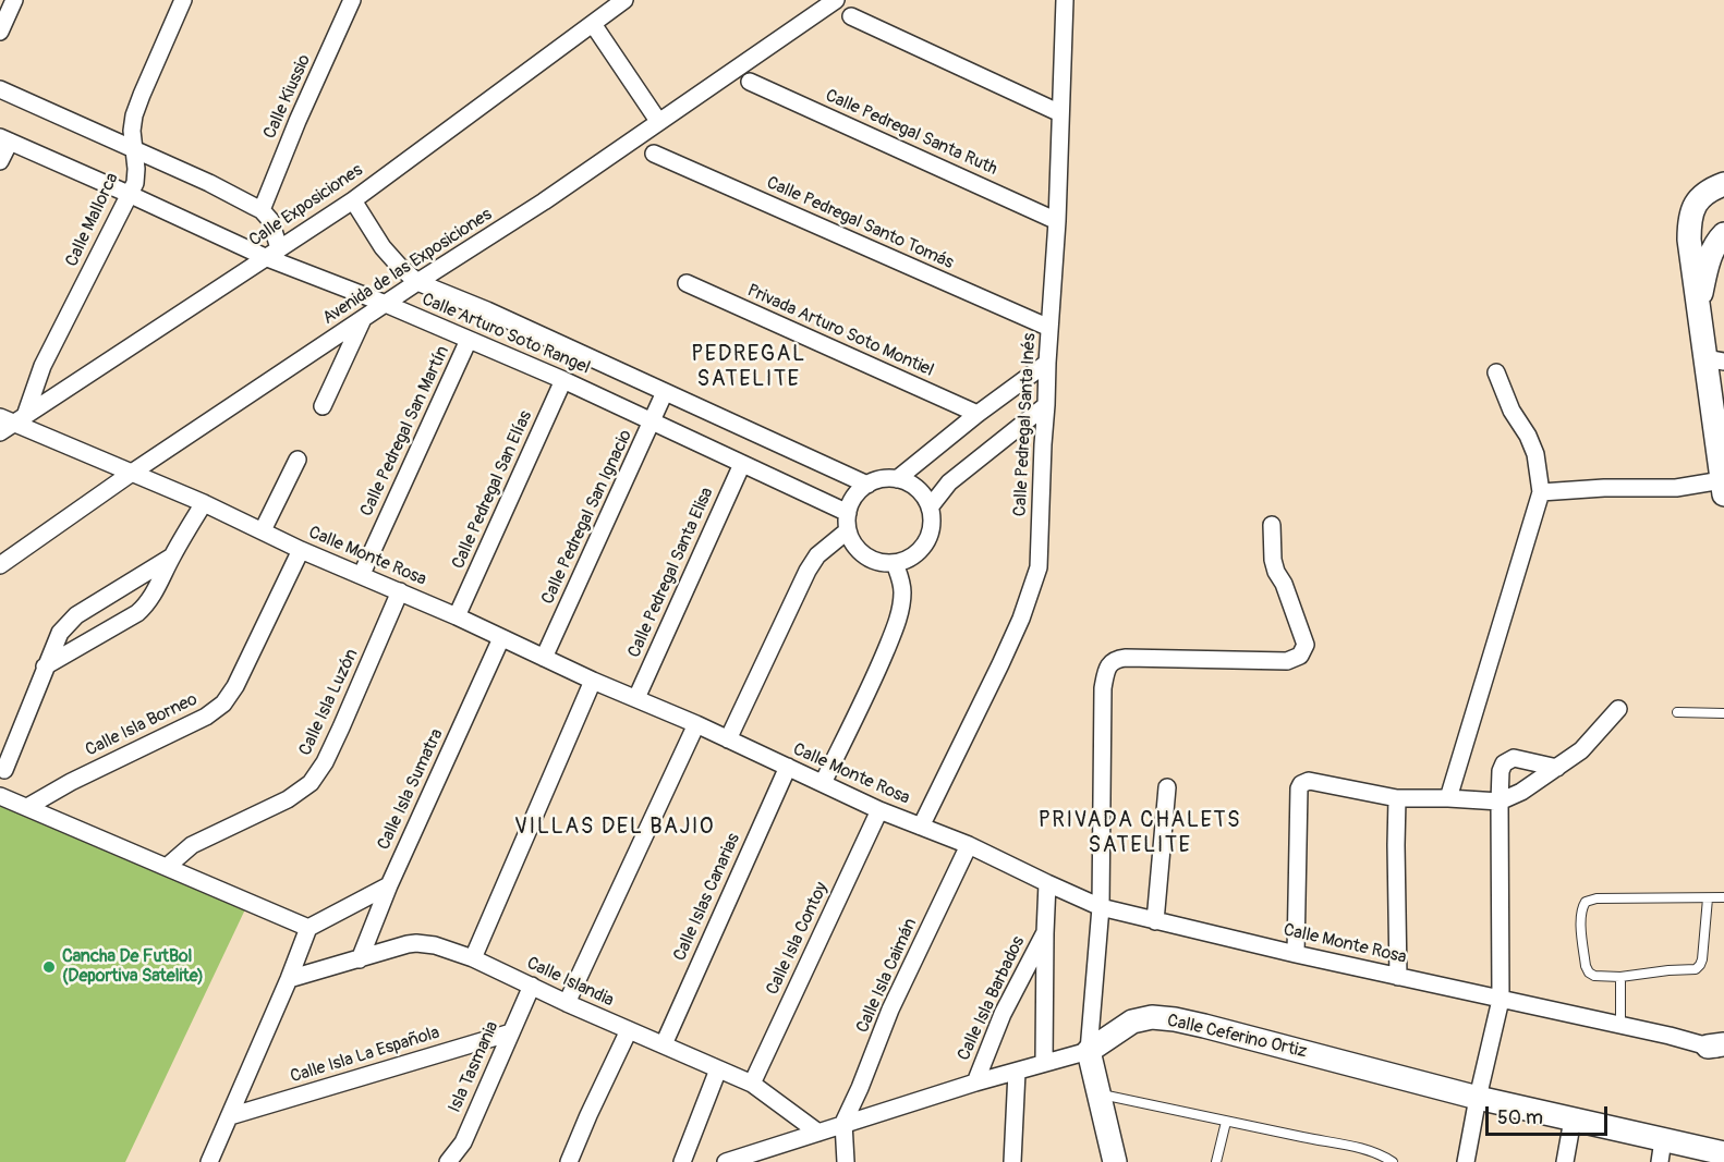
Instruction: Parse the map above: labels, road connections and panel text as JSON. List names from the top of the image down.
{
  "streets": {
    "street": [
      "Calle Kiussio",
      "Calle Pedregal Santa Ruth",
      "Calle Exposiciones",
      "Calle Mallorca",
      "Calle Pedregal Santo Tomás",
      "Avenida de las Exposiciones",
      "Privada Arturo Soto Montiel",
      "Calle Arturo Soto Rangel",
      "Calle Pedregal Santa Inés",
      "Calle Pedregal San Martín",
      "Calle Pedregal San Elías",
      "Calle Pedregal San Ignacio",
      "Calle Monte Rosa",
      "Calle Pedregal Santa Elisa",
      "Calle Isla Luzón",
      "Calle Isla Borneo",
      "Calle Isla Sumatra",
      "Calle Islas Canarias",
      "Calle Isla Contoy",
      "Calle Isla Caimán",
      "Calle Islandia",
      "Calle Isla Barbados",
      "Calle Ceferino Ortiz",
      "Calle Isla La Española",
      "Isla Tasmania"
    ]
  },
  "crossings": [
    ["Calle Pedregal Santa Ruth", "Calle Pedregal Santa Inés"],
    ["Calle Exposiciones", "Calle Mallorca"],
    ["Calle Exposiciones", "Calle Arturo Soto Rangel"],
    ["Calle Exposiciones", "Calle Monte Rosa"],
    ["Calle Mallorca", "Calle Arturo Soto Rangel"],
    ["Calle Mallorca", "Calle Monte Rosa"],
    ["Calle Pedregal Santo Tomás", "Calle Pedregal Santa Inés"],
    ["Avenida de las Exposiciones", "Calle Arturo Soto Rangel"],
    ["Avenida de las Exposiciones", "Calle Monte Rosa"],
    ["Calle Arturo Soto Rangel", "Calle Pedregal San Martín"],
    ["Calle Arturo Soto Rangel", "Calle Pedregal San Elías"],
    ["Calle Arturo Soto Rangel", "Calle Pedregal San Ignacio"],
    ["Calle Arturo Soto Rangel", "Calle Pedregal Santa Elisa"],
    ["Calle Pedregal Santa Inés", "Calle Monte Rosa"],
    ["Calle Pedregal San Martín", "Calle Monte Rosa"],
    ["Calle Pedregal San Elías", "Calle Monte Rosa"],
    ["Calle Pedregal San Ignacio", "Calle Monte Rosa"],
    ["Calle Monte Rosa", "Calle Pedregal Santa Elisa"],
    ["Calle Monte Rosa", "Calle Isla Luzón"],
    ["Calle Monte Rosa", "Calle Isla Borneo"],
    ["Calle Monte Rosa", "Calle Isla Sumatra"],
    ["Calle Monte Rosa", "Calle Islas Canarias"],
    ["Calle Monte Rosa", "Calle Isla Contoy"],
    ["Calle Monte Rosa", "Calle Isla Caimán"],
    ["Calle Isla Sumatra", "Calle Islandia"],
    ["Calle Islas Canarias", "Calle Islandia"],
    ["Calle Isla Contoy", "Calle Islandia"],
    ["Calle Isla Caimán", "Calle Ceferino Ortiz"],
    ["Calle Islandia", "Calle Ceferino Ortiz"],
    ["Calle Islandia", "Isla Tasmania"],
    ["Calle Isla Barbados", "Calle Ceferino Ortiz"],
    ["Calle Isla La Española", "Isla Tasmania"]
  ],
  "districts": ["PEDREGAL SATELITE", "PRIVADA CHALETS SATELITE", "VILLAS DEL BAJIO"],
  "places": ["Cancha De FutBol (Deportiva Satelite)"],
  "scale_bar": "50 m"
}
